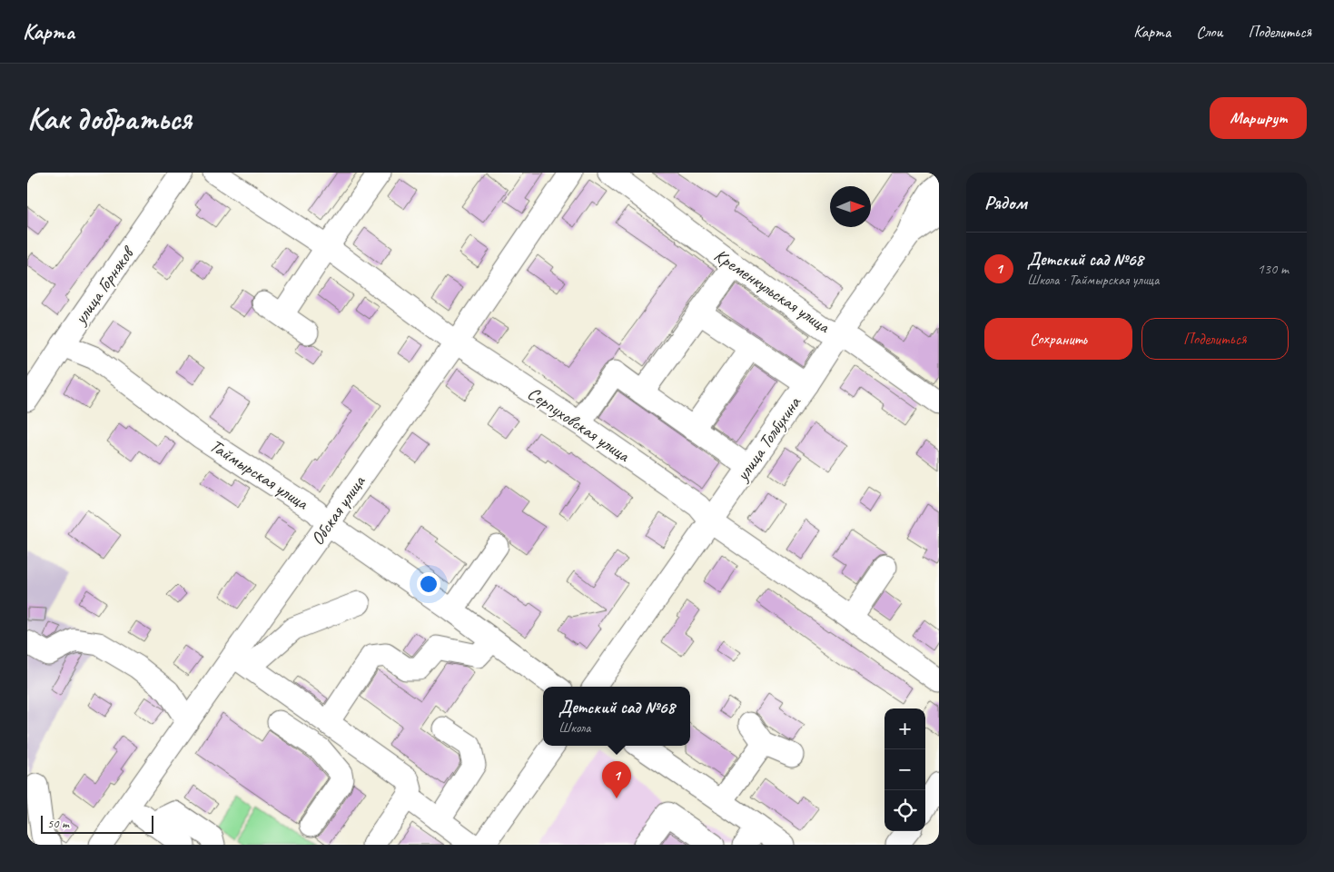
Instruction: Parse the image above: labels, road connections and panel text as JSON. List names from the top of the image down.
{
  "streets": {
    "street": [
      "улица Горняков",
      "Кременкульская улица",
      "Серпуховская улица",
      "улица Толбухина",
      "Таймырская улица",
      "Обская улица"
    ]
  },
  "crossings": [
    ["улица Горняков", "Таймырская улица"],
    ["Кременкульская улица", "улица Толбухина"],
    ["Серпуховская улица", "улица Толбухина"],
    ["Серпуховская улица", "Обская улица"],
    ["Таймырская улица", "Обская улица"]
  ],
  "scale_bar": "50 m",
  "north": "right",
  "page": {
    "header": "Карта",
    "nav": ["Карта", "Слои", "Поделиться"],
    "buttons": [
      "Маршрут",
      ["Сохранить", "Поделиться"]
    ],
    "title": "Как добраться",
    "heading": "Рядом",
    "list": [
      {
        "mark": "1",
        "name": "Детский сад №68",
        "note": "Школа · Таймырская улица",
        "value": "130 m"
      }
    ],
    "popup": ["Детский сад №68", "Школа"],
    "map_buttons": ["+", "−"],
    "pins": "1",
    "scale": "50 m"
  }
}
